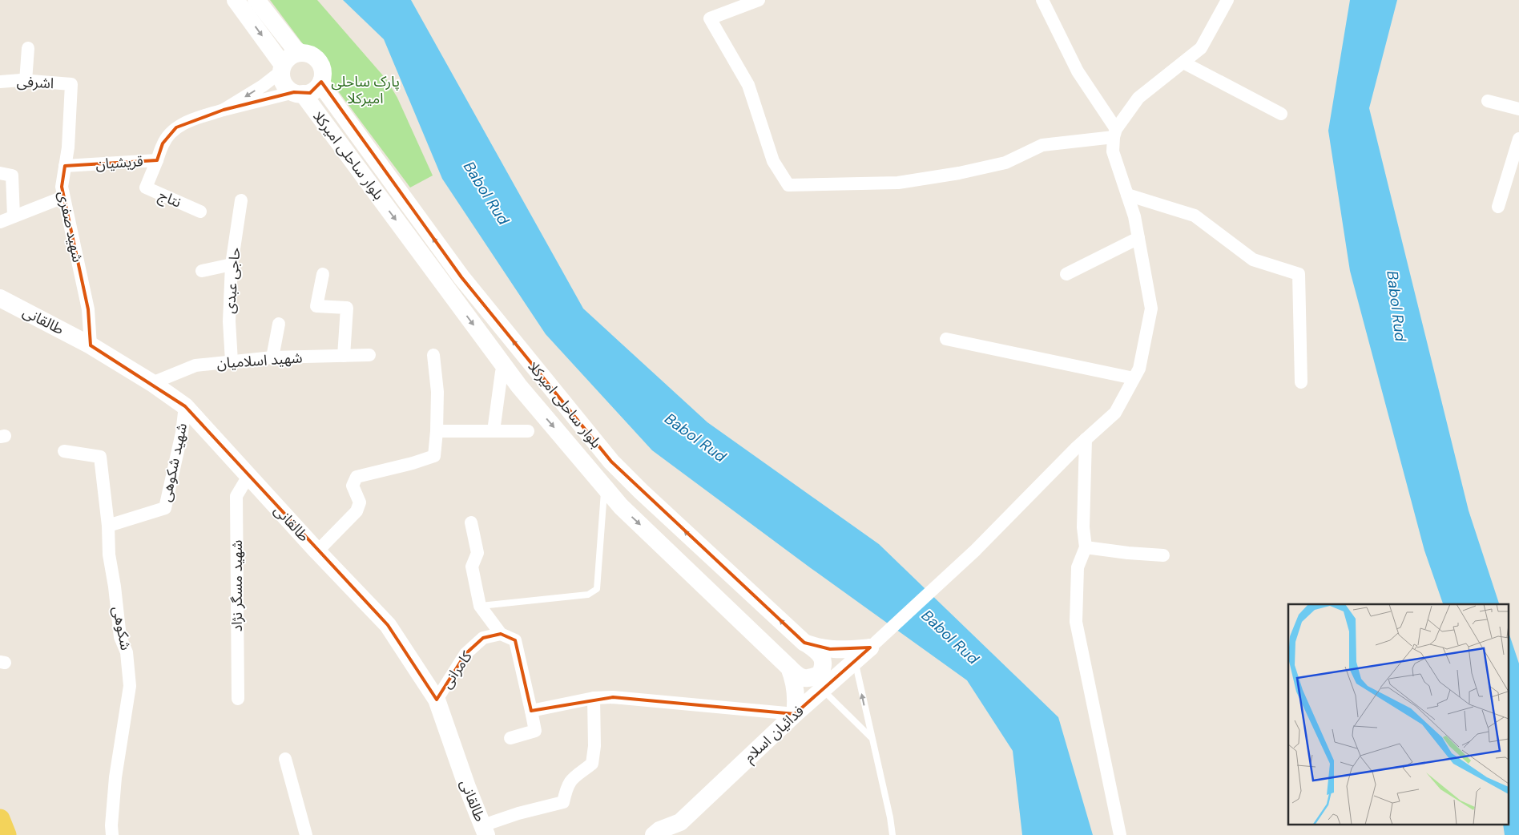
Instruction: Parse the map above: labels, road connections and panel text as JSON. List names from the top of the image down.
{
  "streets": {
    "main road": ["بلوار ساحلی امیرکلا", "طالقانی", "فدائیان اسلام"],
    "street": [
      "اشرفی",
      "قریشیان",
      "نتاج",
      "شهید صفری",
      "حاجی عبدی",
      "شهید اسلامیان",
      "شهید شکوهی",
      "شهید مسگر نژاد",
      "شکوهی",
      "کامرانی"
    ]
  },
  "crossings": [
    ["اشرفی", "شهید صفری"],
    ["بلوار ساحلی امیرکلا", "فدائیان اسلام"],
    ["قریشیان", "نتاج"],
    ["قریشیان", "شهید صفری"],
    ["شهید صفری", "طالقانی"],
    ["حاجی عبدی", "شهید اسلامیان"],
    ["طالقانی", "شهید اسلامیان"],
    ["طالقانی", "شهید شکوهی"],
    ["طالقانی", "شهید مسگر نژاد"],
    ["طالقانی", "کامرانی"],
    ["شهید شکوهی", "شکوهی"]
  ],
  "water": ["Babol Rud"],
  "parks": ["پارک ساحلی امیرکلا"]
}
